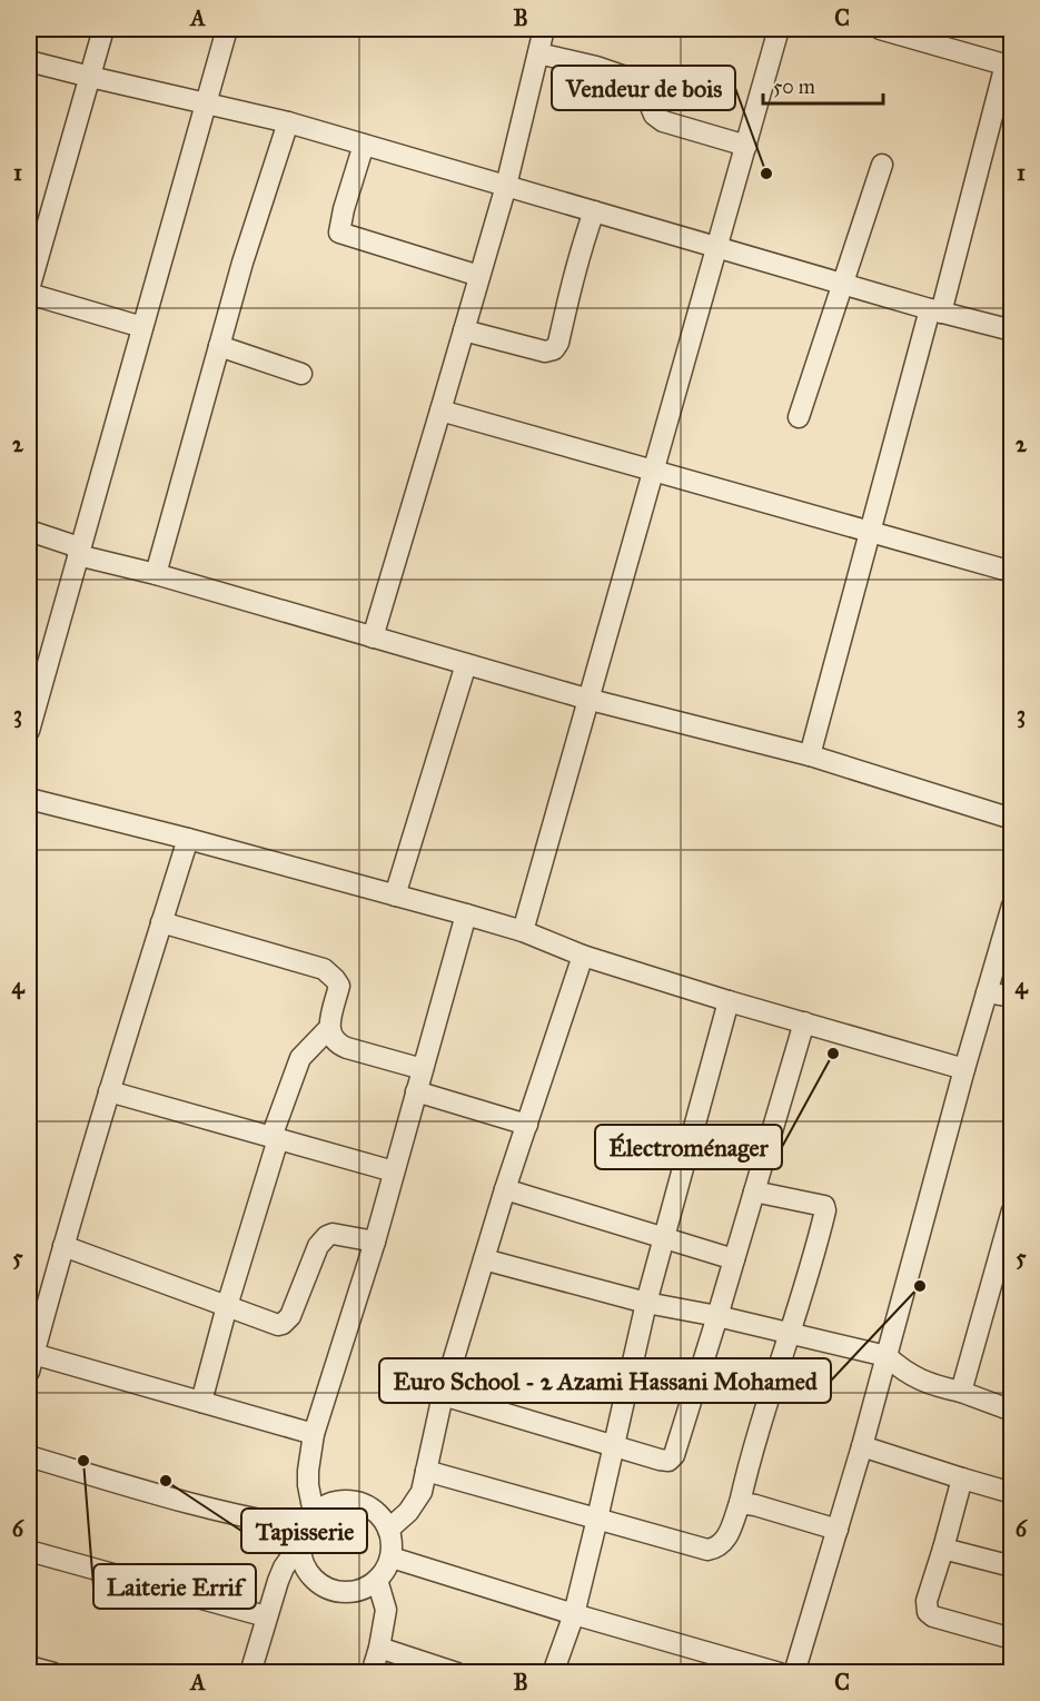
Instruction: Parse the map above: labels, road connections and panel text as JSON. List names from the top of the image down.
{
  "places": [
    "Vendeur de bois",
    "Électroménager",
    "Euro School - 2 Azami Hassani Mohamed",
    "Laiterie Errif",
    "Tapisserie"
  ],
  "scale_bar": "50 m",
  "grid": {
    "columns": ["A", "B", "C"],
    "rows": [
      "1",
      "2",
      "3",
      "4",
      "5",
      "6"
    ]
  }
}
